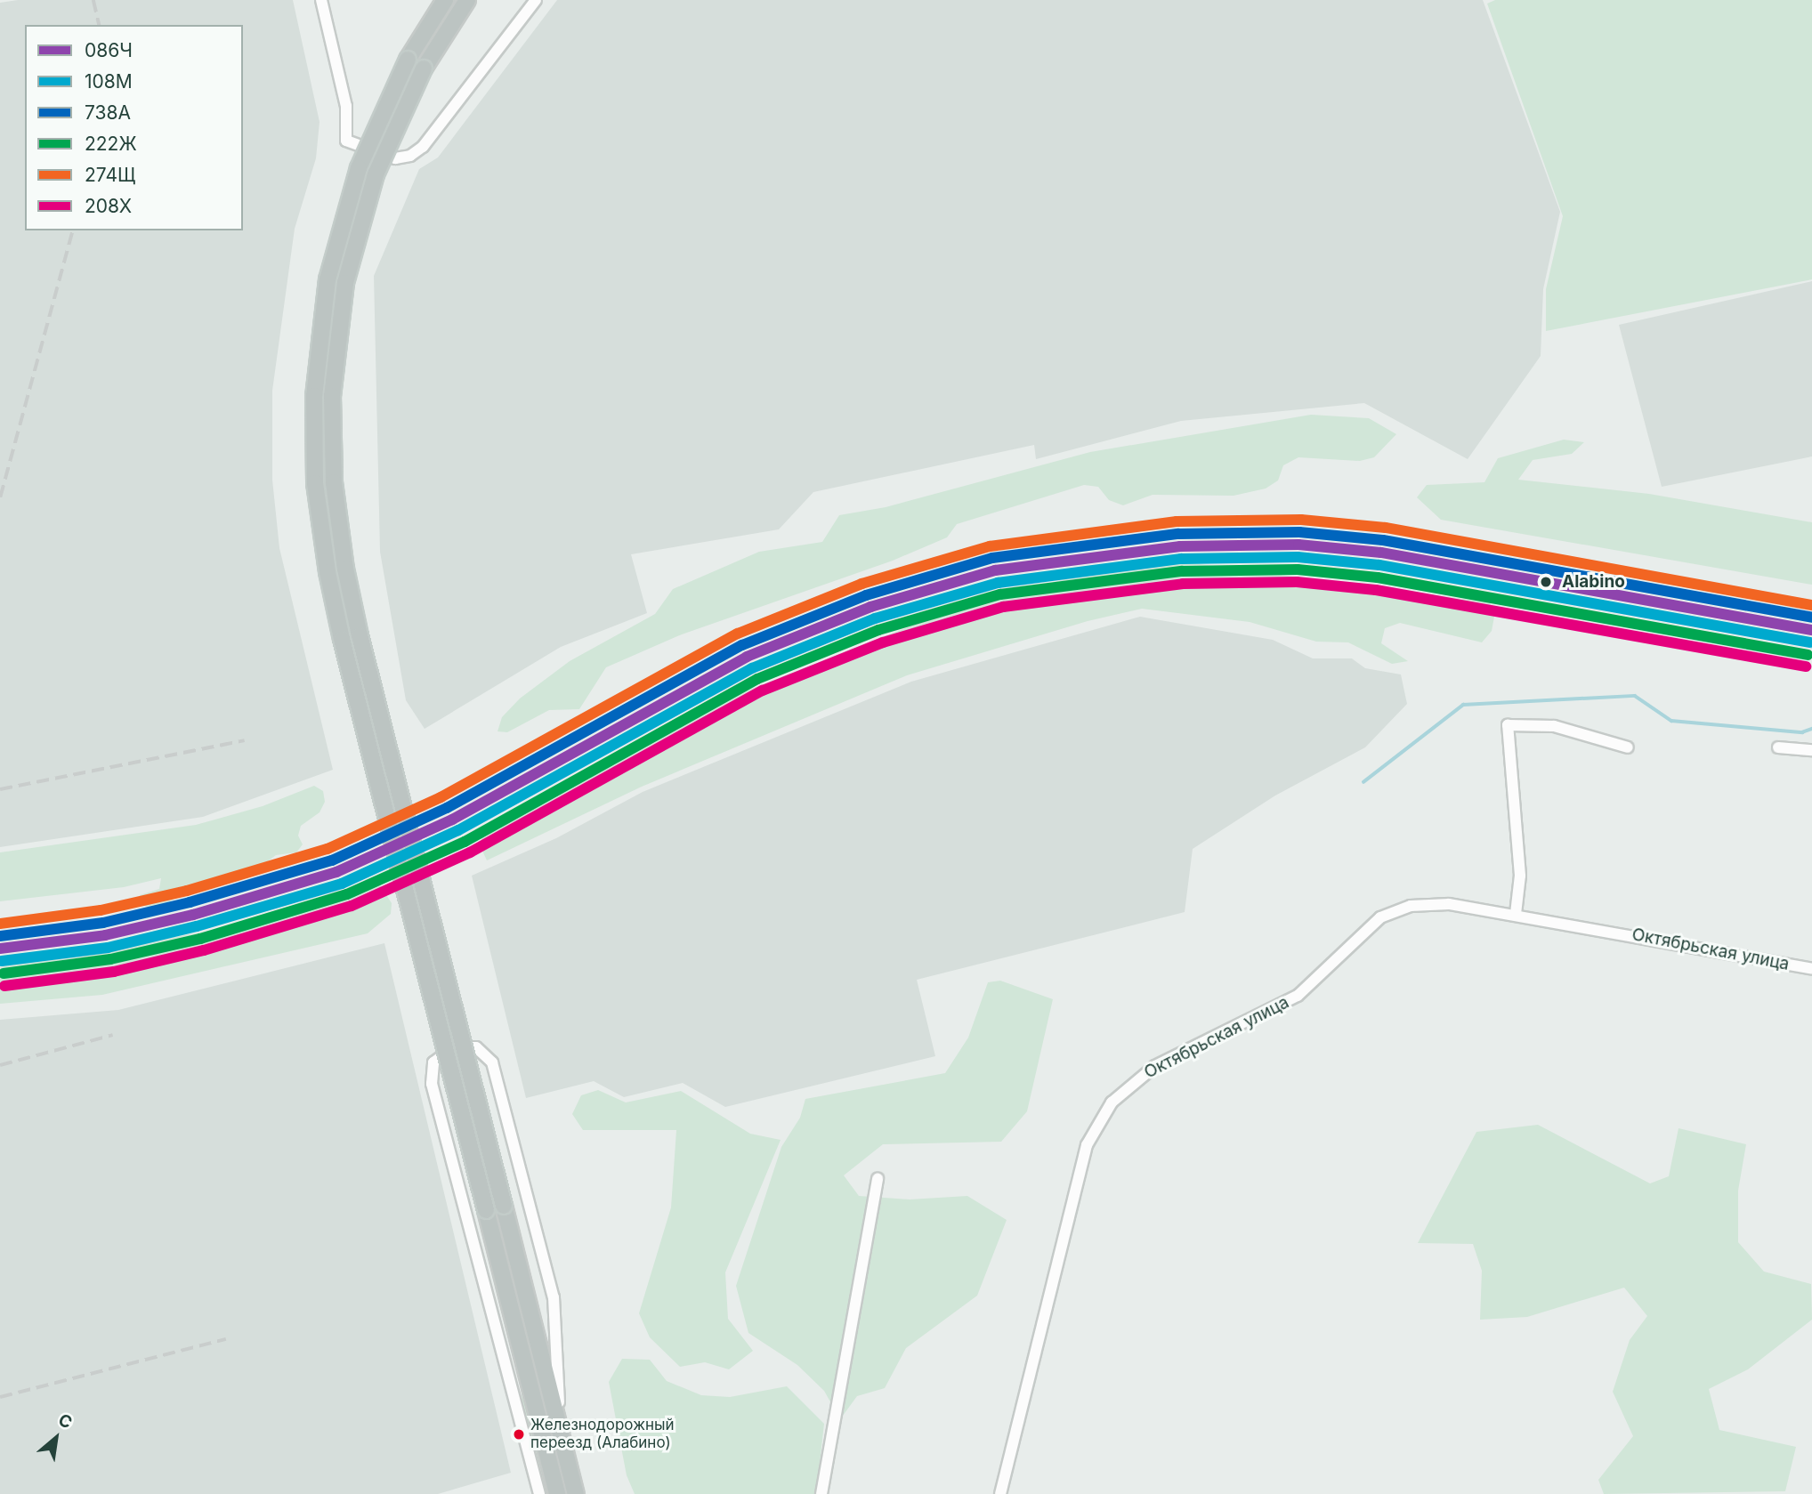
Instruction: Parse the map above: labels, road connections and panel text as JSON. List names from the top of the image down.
{
  "streets": {
    "street": ["Октябрьская улица"]
  },
  "places": ["Alabino", "Железнодорожный переезд (Алабино)"],
  "lines": [
    "transit line 274Щ",
    "transit line 738А",
    "transit line 086Ч",
    "transit line 108М",
    "transit line 222Ж",
    "transit line 208Х"
  ],
  "legend": [
    "086Ч",
    "108М",
    "738А",
    "222Ж",
    "274Щ",
    "208Х"
  ],
  "north": "top right"
}
